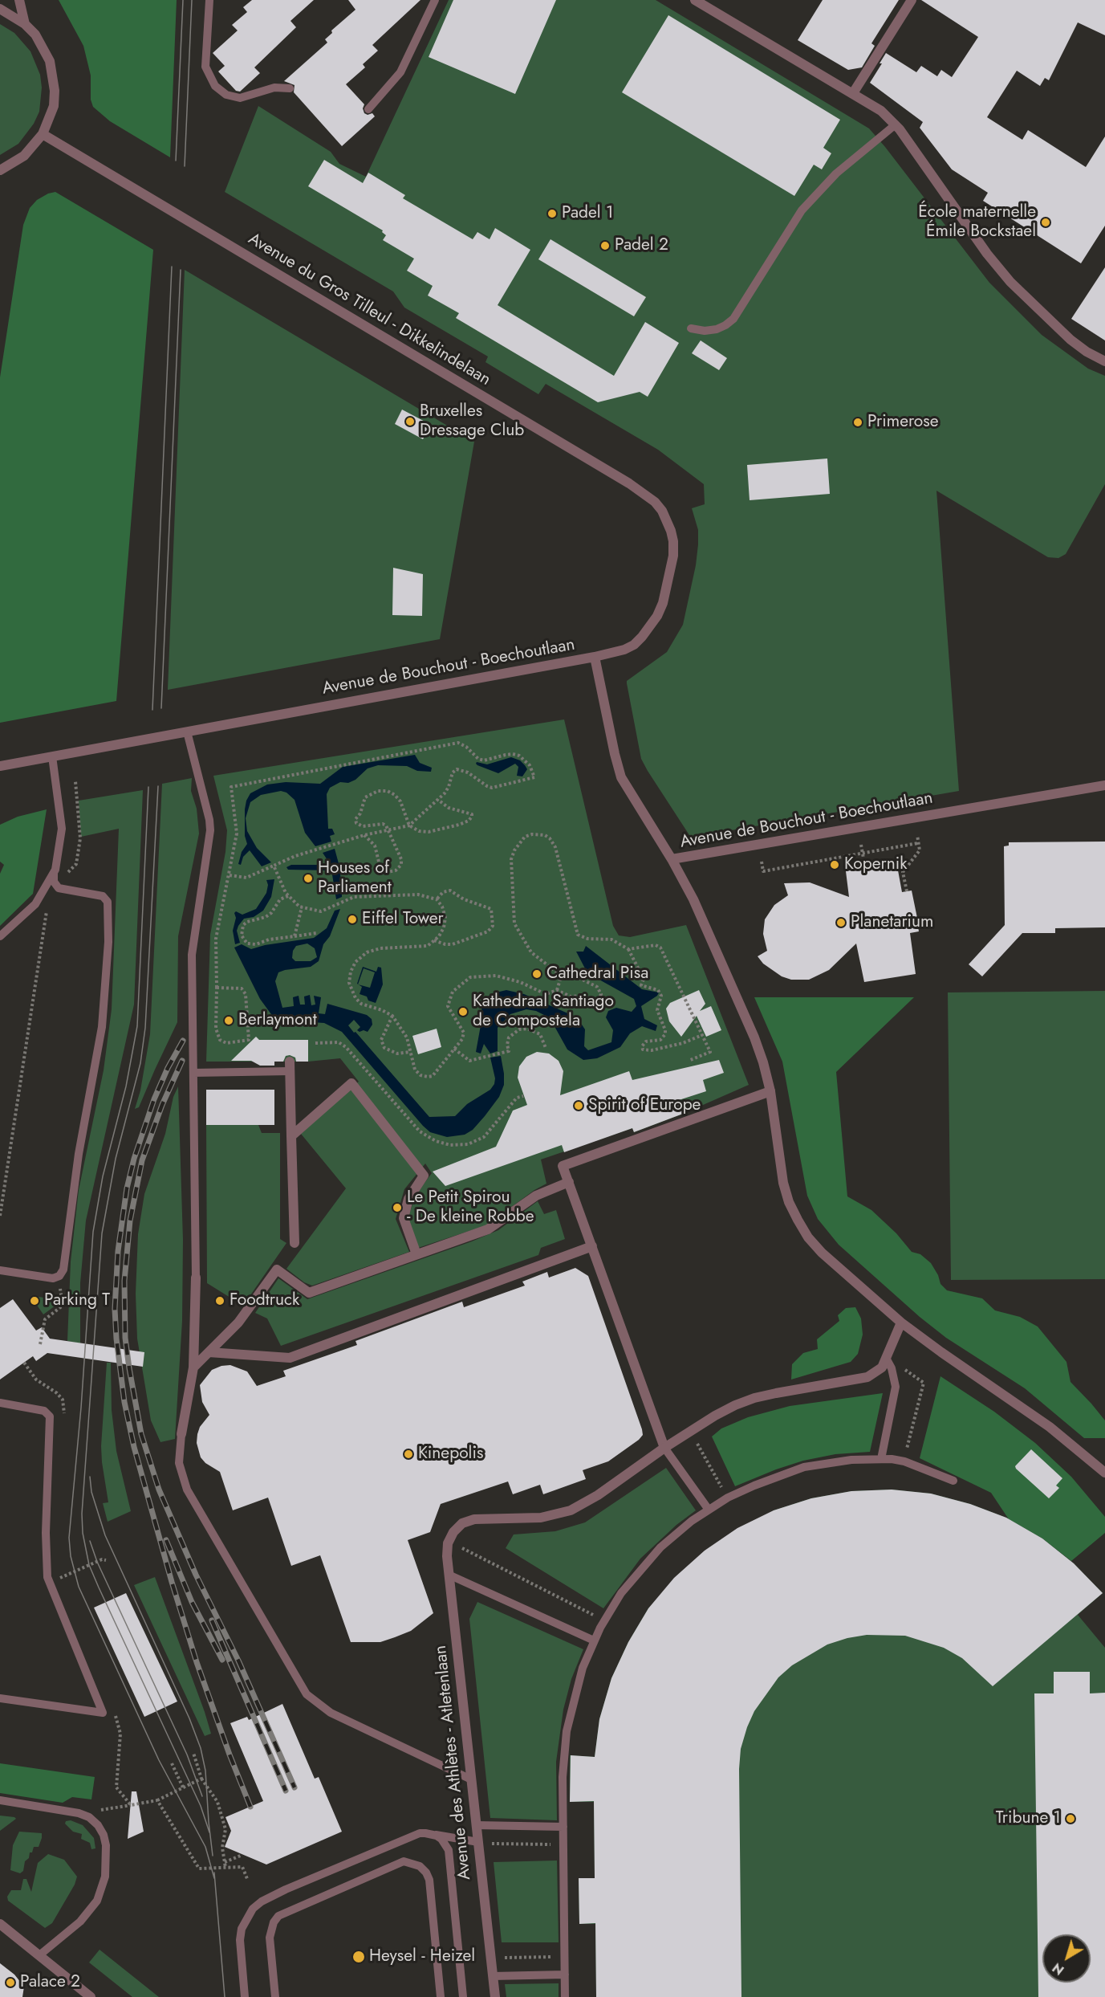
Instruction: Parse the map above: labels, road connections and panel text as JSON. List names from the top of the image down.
{
  "streets": {
    "street": ["Avenue du Gros Tilleul - Dikkelindelaan", "Avenue de Bouchout - Boechoutlaan", "Avenue des Athlètes - Atletenlaan"]
  },
  "crossings": [
    ["Avenue du Gros Tilleul - Dikkelindelaan", "Avenue de Bouchout - Boechoutlaan"]
  ],
  "places": [
    "Padel 1",
    "École maternelle Émile Bockstael",
    "Padel 2",
    "Bruxelles Dressage Club",
    "Primerose",
    "Kopernik",
    "Houses of Parliament",
    "Eiffel Tower",
    "Planetarium",
    "Cathedral Pisa",
    "Kathedraal Santiago de Compostela",
    "Berlaymont",
    "Spirit of Europe",
    "Le Petit Spirou - De kleine Robbe",
    "Parking T",
    "Foodtruck",
    "Kinepolis",
    "Tribune 1",
    "Heysel - Heizel",
    "Palace 2"
  ],
  "north": "bottom left"
}
